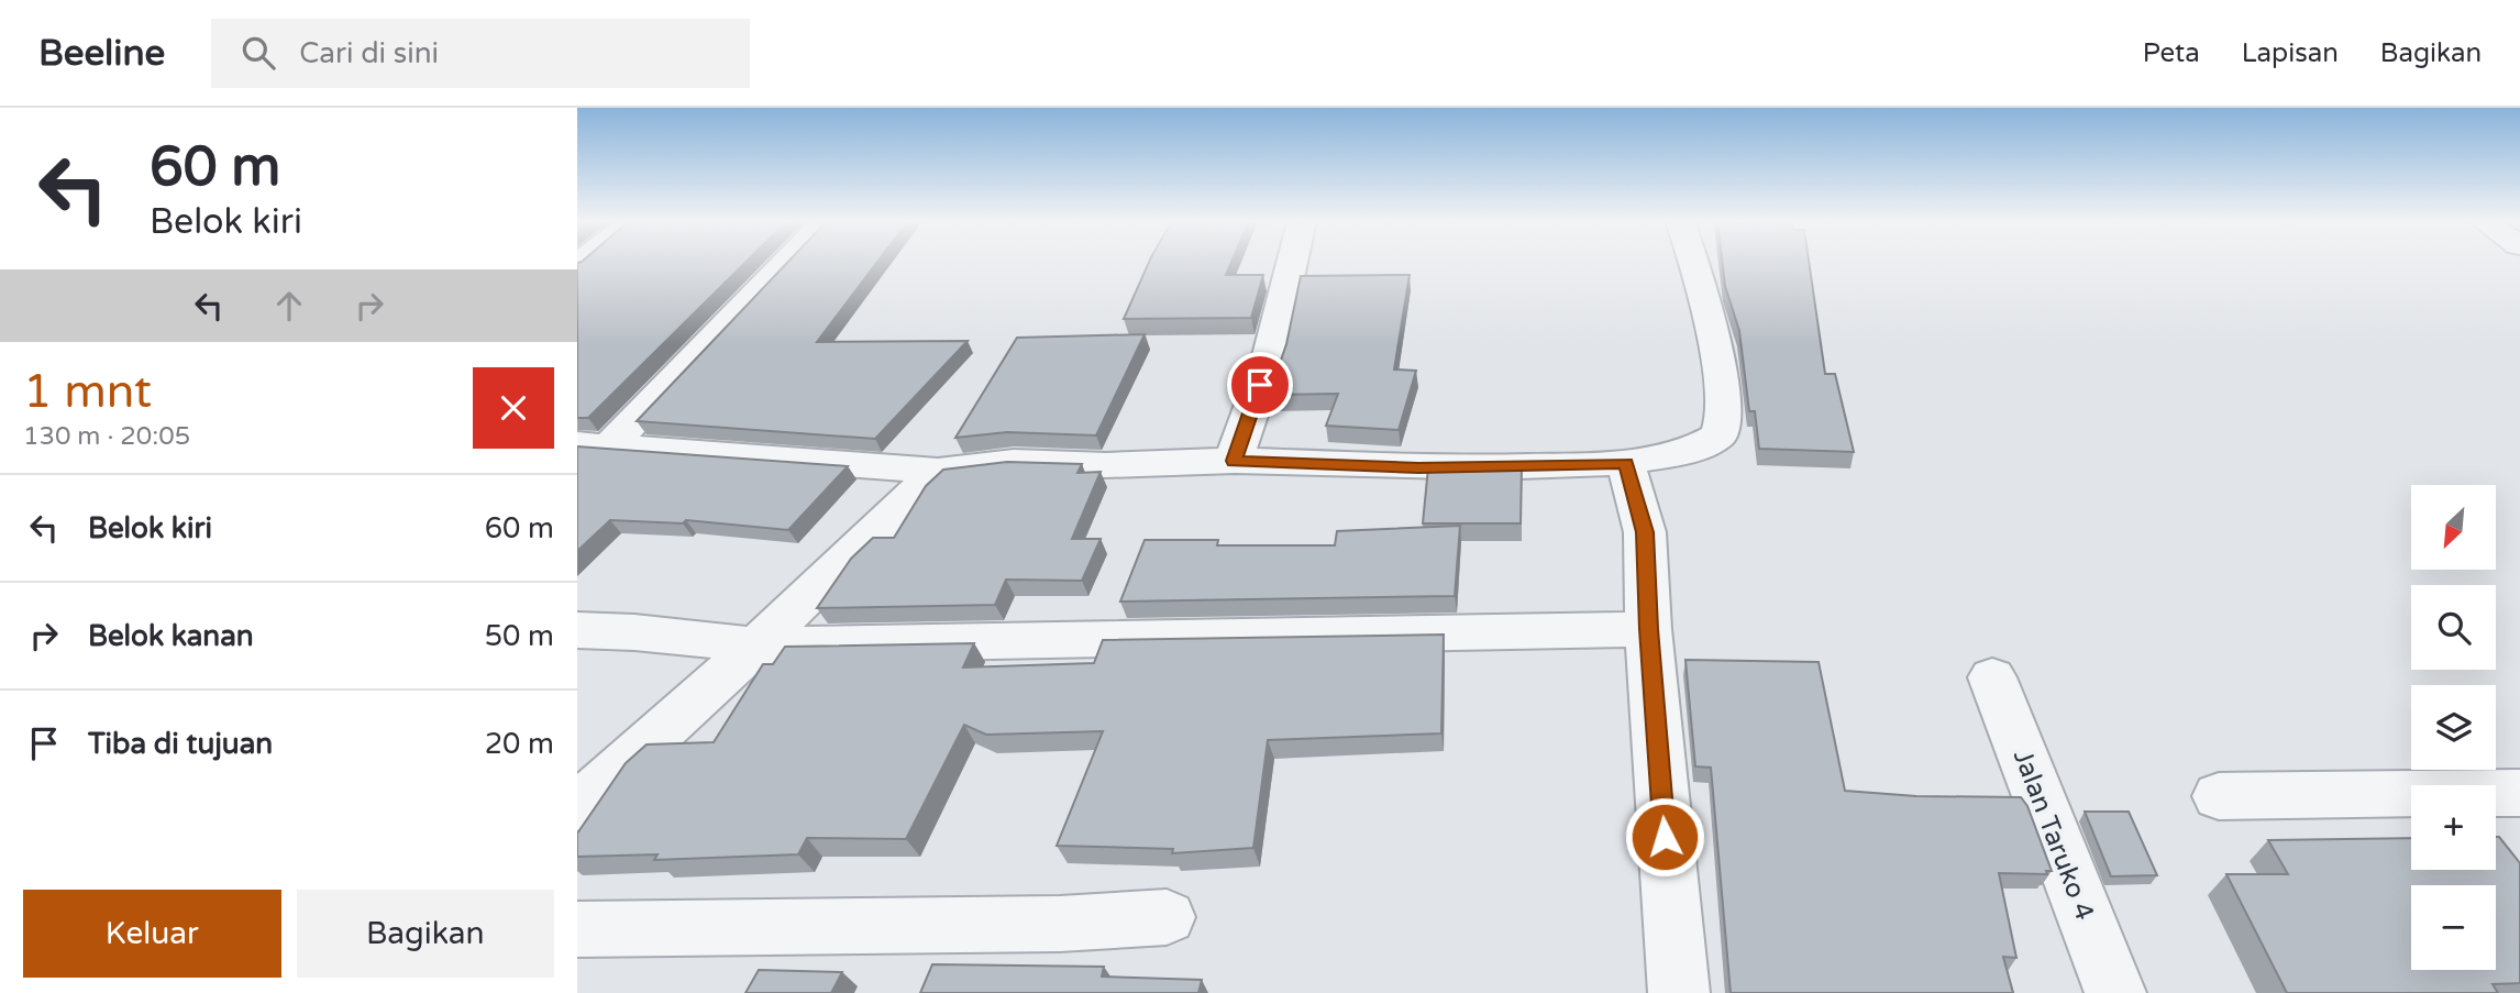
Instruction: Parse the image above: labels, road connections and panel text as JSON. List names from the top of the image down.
{
  "streets": {
    "street": ["Jalan Taruko 4"]
  },
  "north": "bottom left",
  "page": {
    "header": "Beeline",
    "search": "Cari di sini",
    "nav": ["Peta", "Lapisan", "Bagikan"],
    "turn": ["60 m", "Belok kiri"],
    "heading": ["1 mnt", "130 m · 20:05"],
    "list": [
      {
        "name": "Belok kiri",
        "value": "60 m"
      },
      {
        "name": "Belok kanan",
        "value": "50 m"
      },
      {
        "name": "Tiba di tujuan",
        "value": "20 m"
      }
    ],
    "map_buttons": ["+", "−"],
    "buttons": ["Keluar", "Bagikan"]
  }
}
